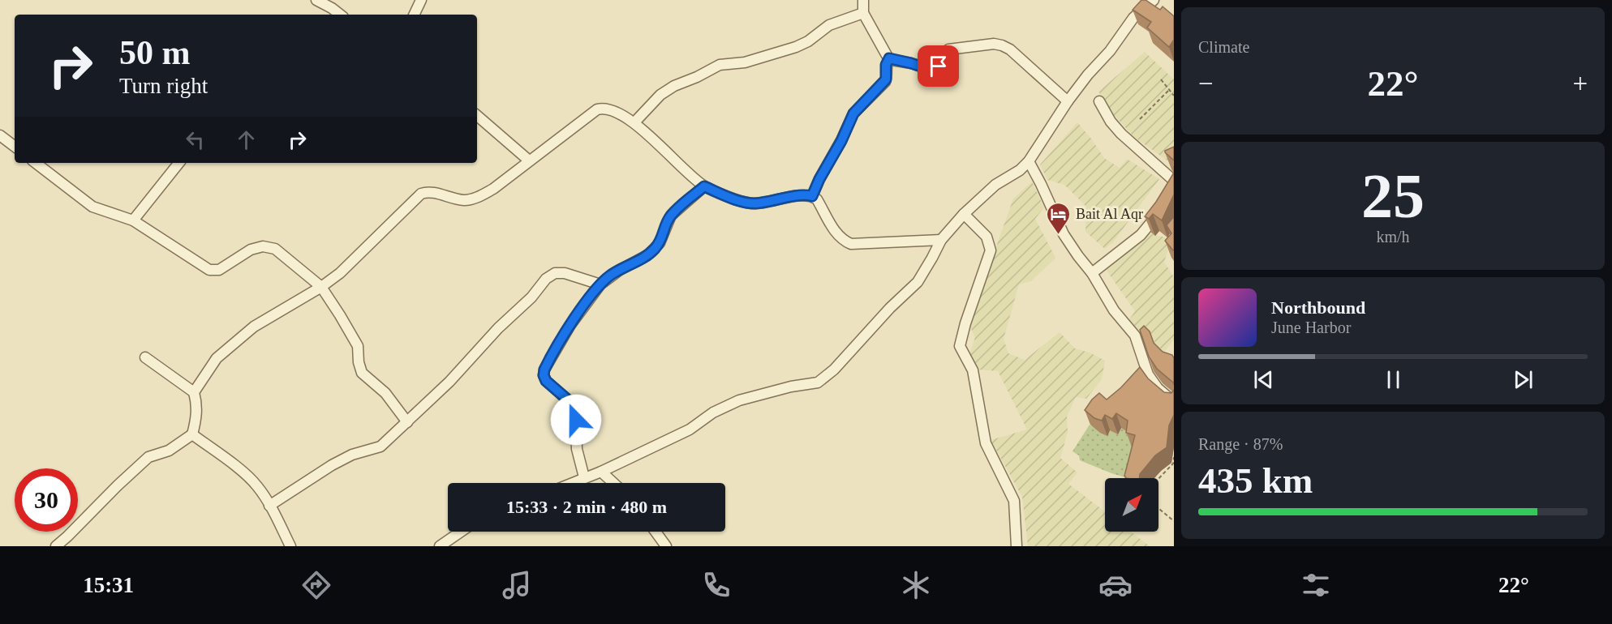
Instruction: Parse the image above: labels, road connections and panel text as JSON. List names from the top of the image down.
{
  "places": {
    "hotel": ["Bait Al Aqr"]
  },
  "north": "top right",
  "page": {
    "tile": [
      "Climate",
      ["25", "km/h"],
      ["Range · 87%", "435 km"]
    ],
    "turn": ["50 m", "Turn right"],
    "heat": ["−", "22°", "+"],
    "song": ["Northbound", "June Harbor"],
    "limit": "30",
    "trip": "15:33 · 2 min · 480 m",
    "tabs": ["15:31", "22°"]
  }
}
